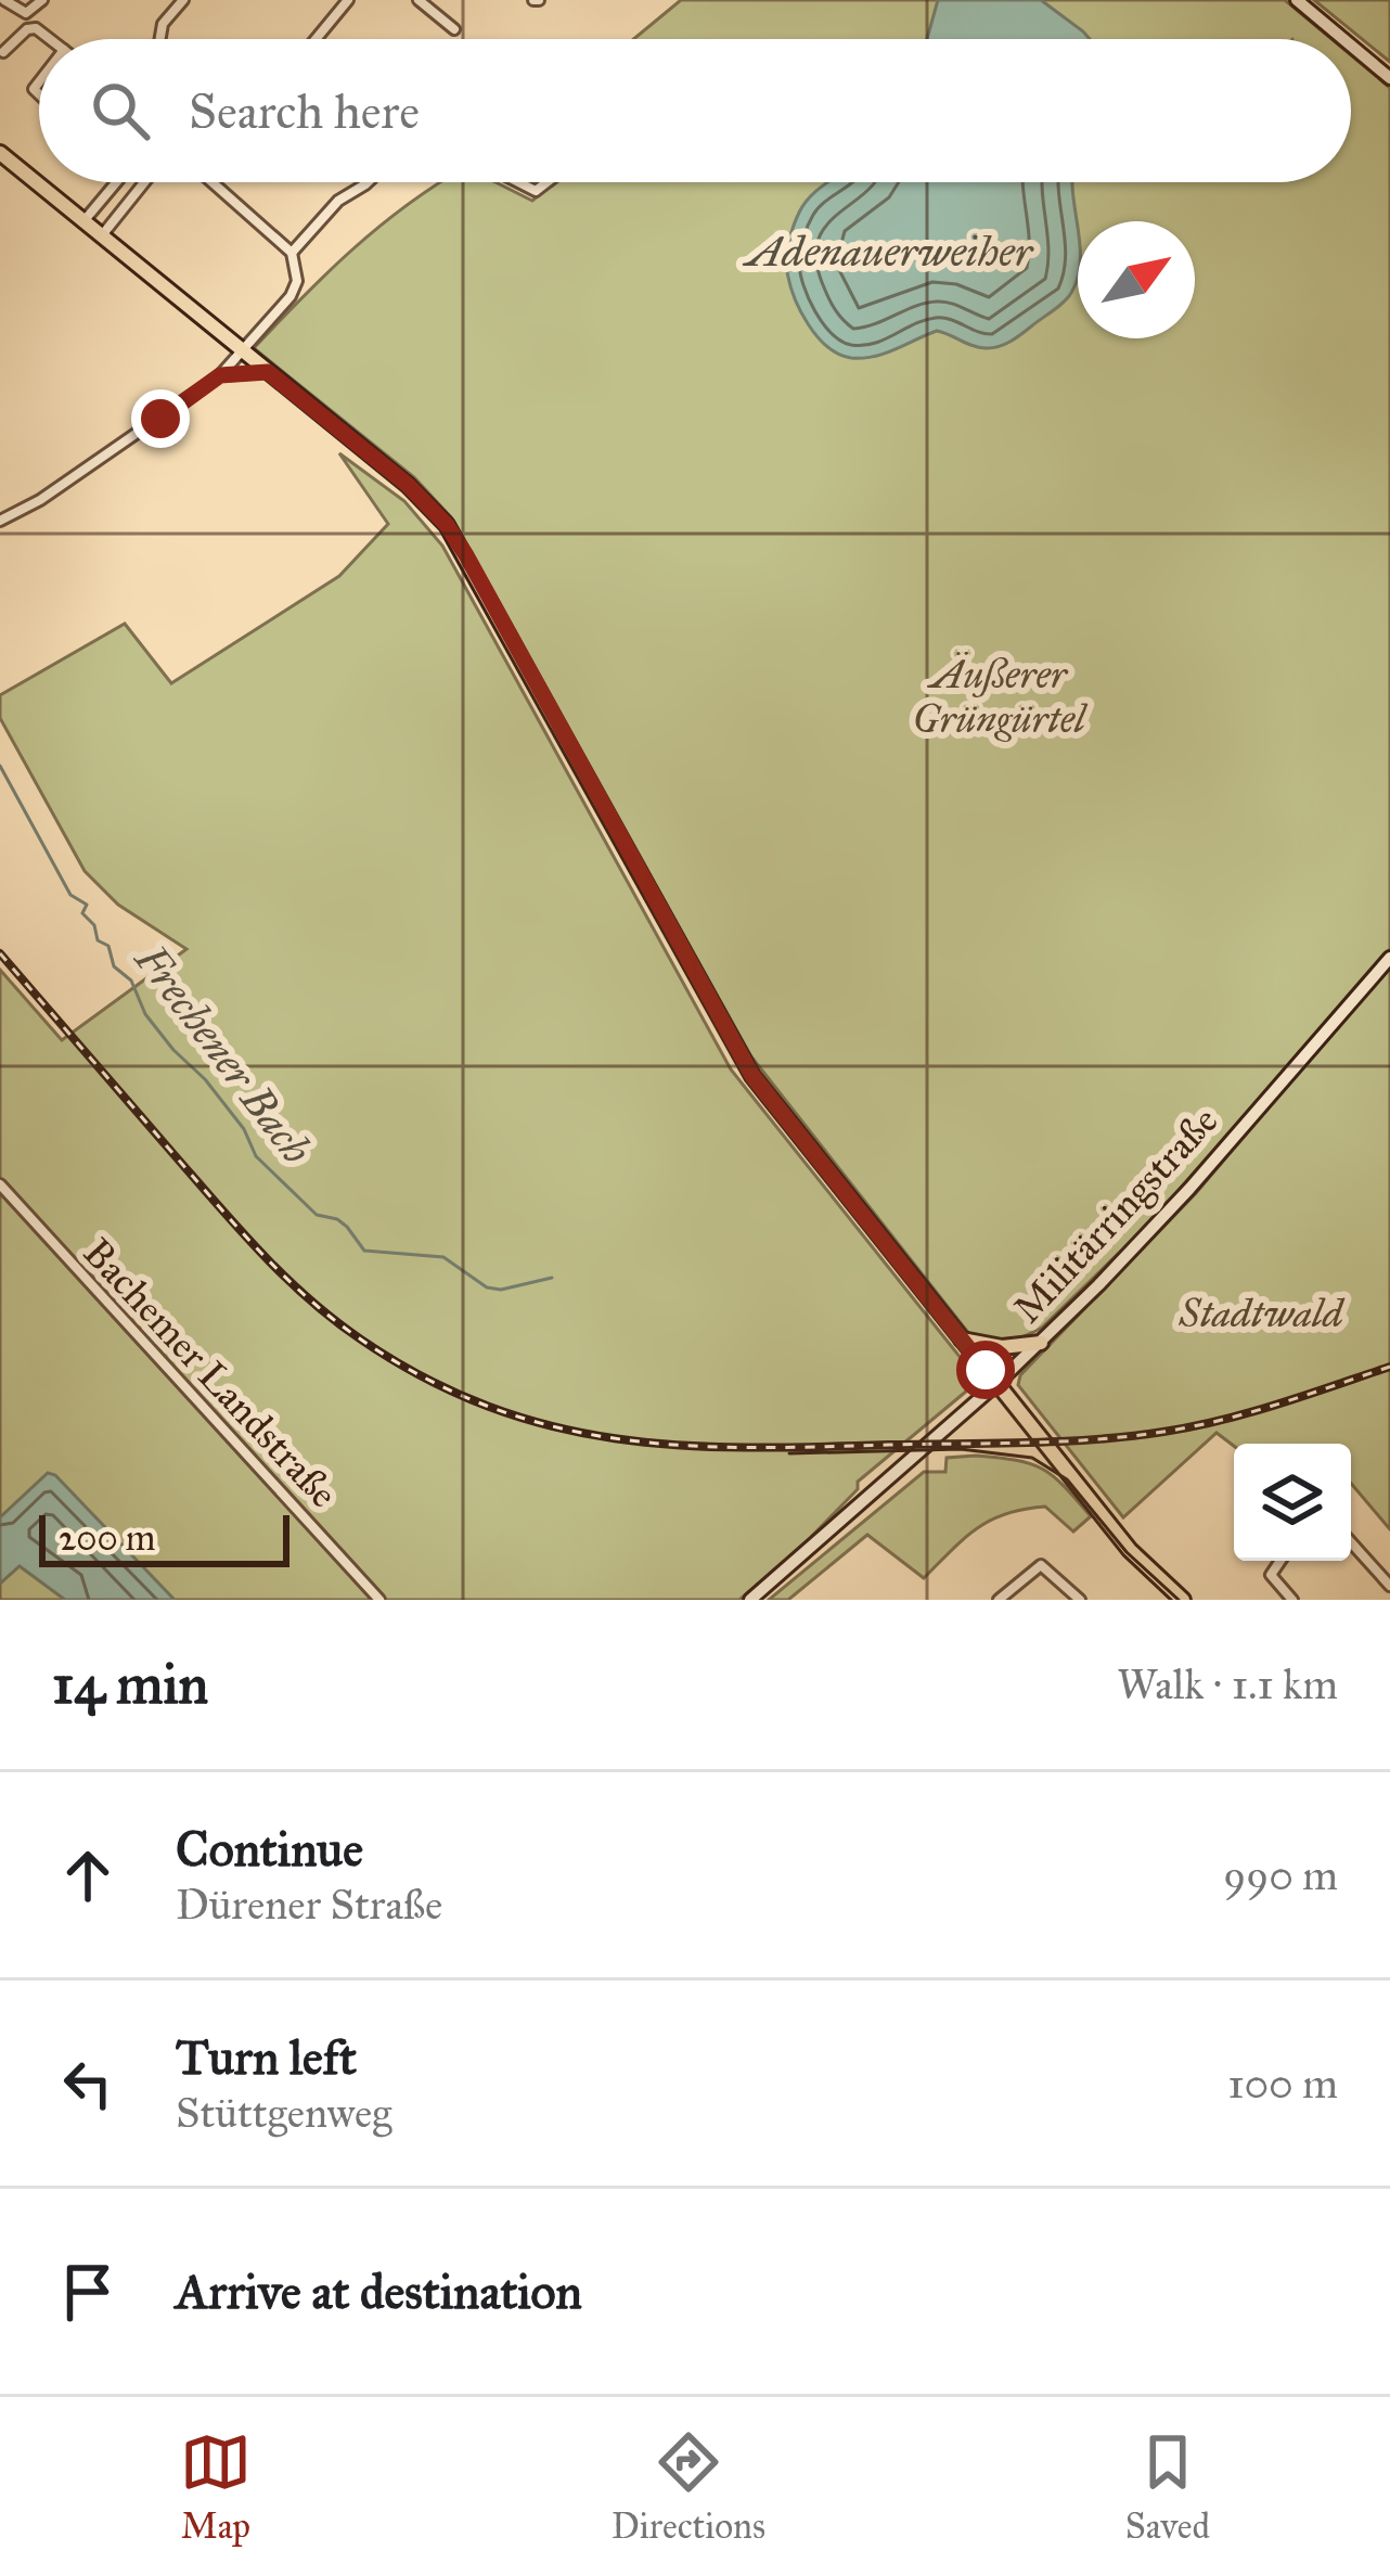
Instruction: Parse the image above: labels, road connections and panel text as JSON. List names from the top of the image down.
{
  "streets": {
    "main road": ["Militärringstraße"],
    "street": ["Bachemer Landstraße"]
  },
  "water": ["Adenauerweiher", "Frechener Bach"],
  "parks": ["Äußerer Grüngürtel", "Stadtwald"],
  "scale_bar": "200 m",
  "north": "top right",
  "page": {
    "search": "Search here",
    "scale": "200 m",
    "heading": ["14 min", "Walk · 1.1 km"],
    "list": [
      ["Continue", "Dürener Straße", "990 m"],
      ["Turn left", "Stüttgenweg", "100 m"],
      "Arrive at destination"
    ],
    "nav": ["Map", "Directions", "Saved"]
  }
}
